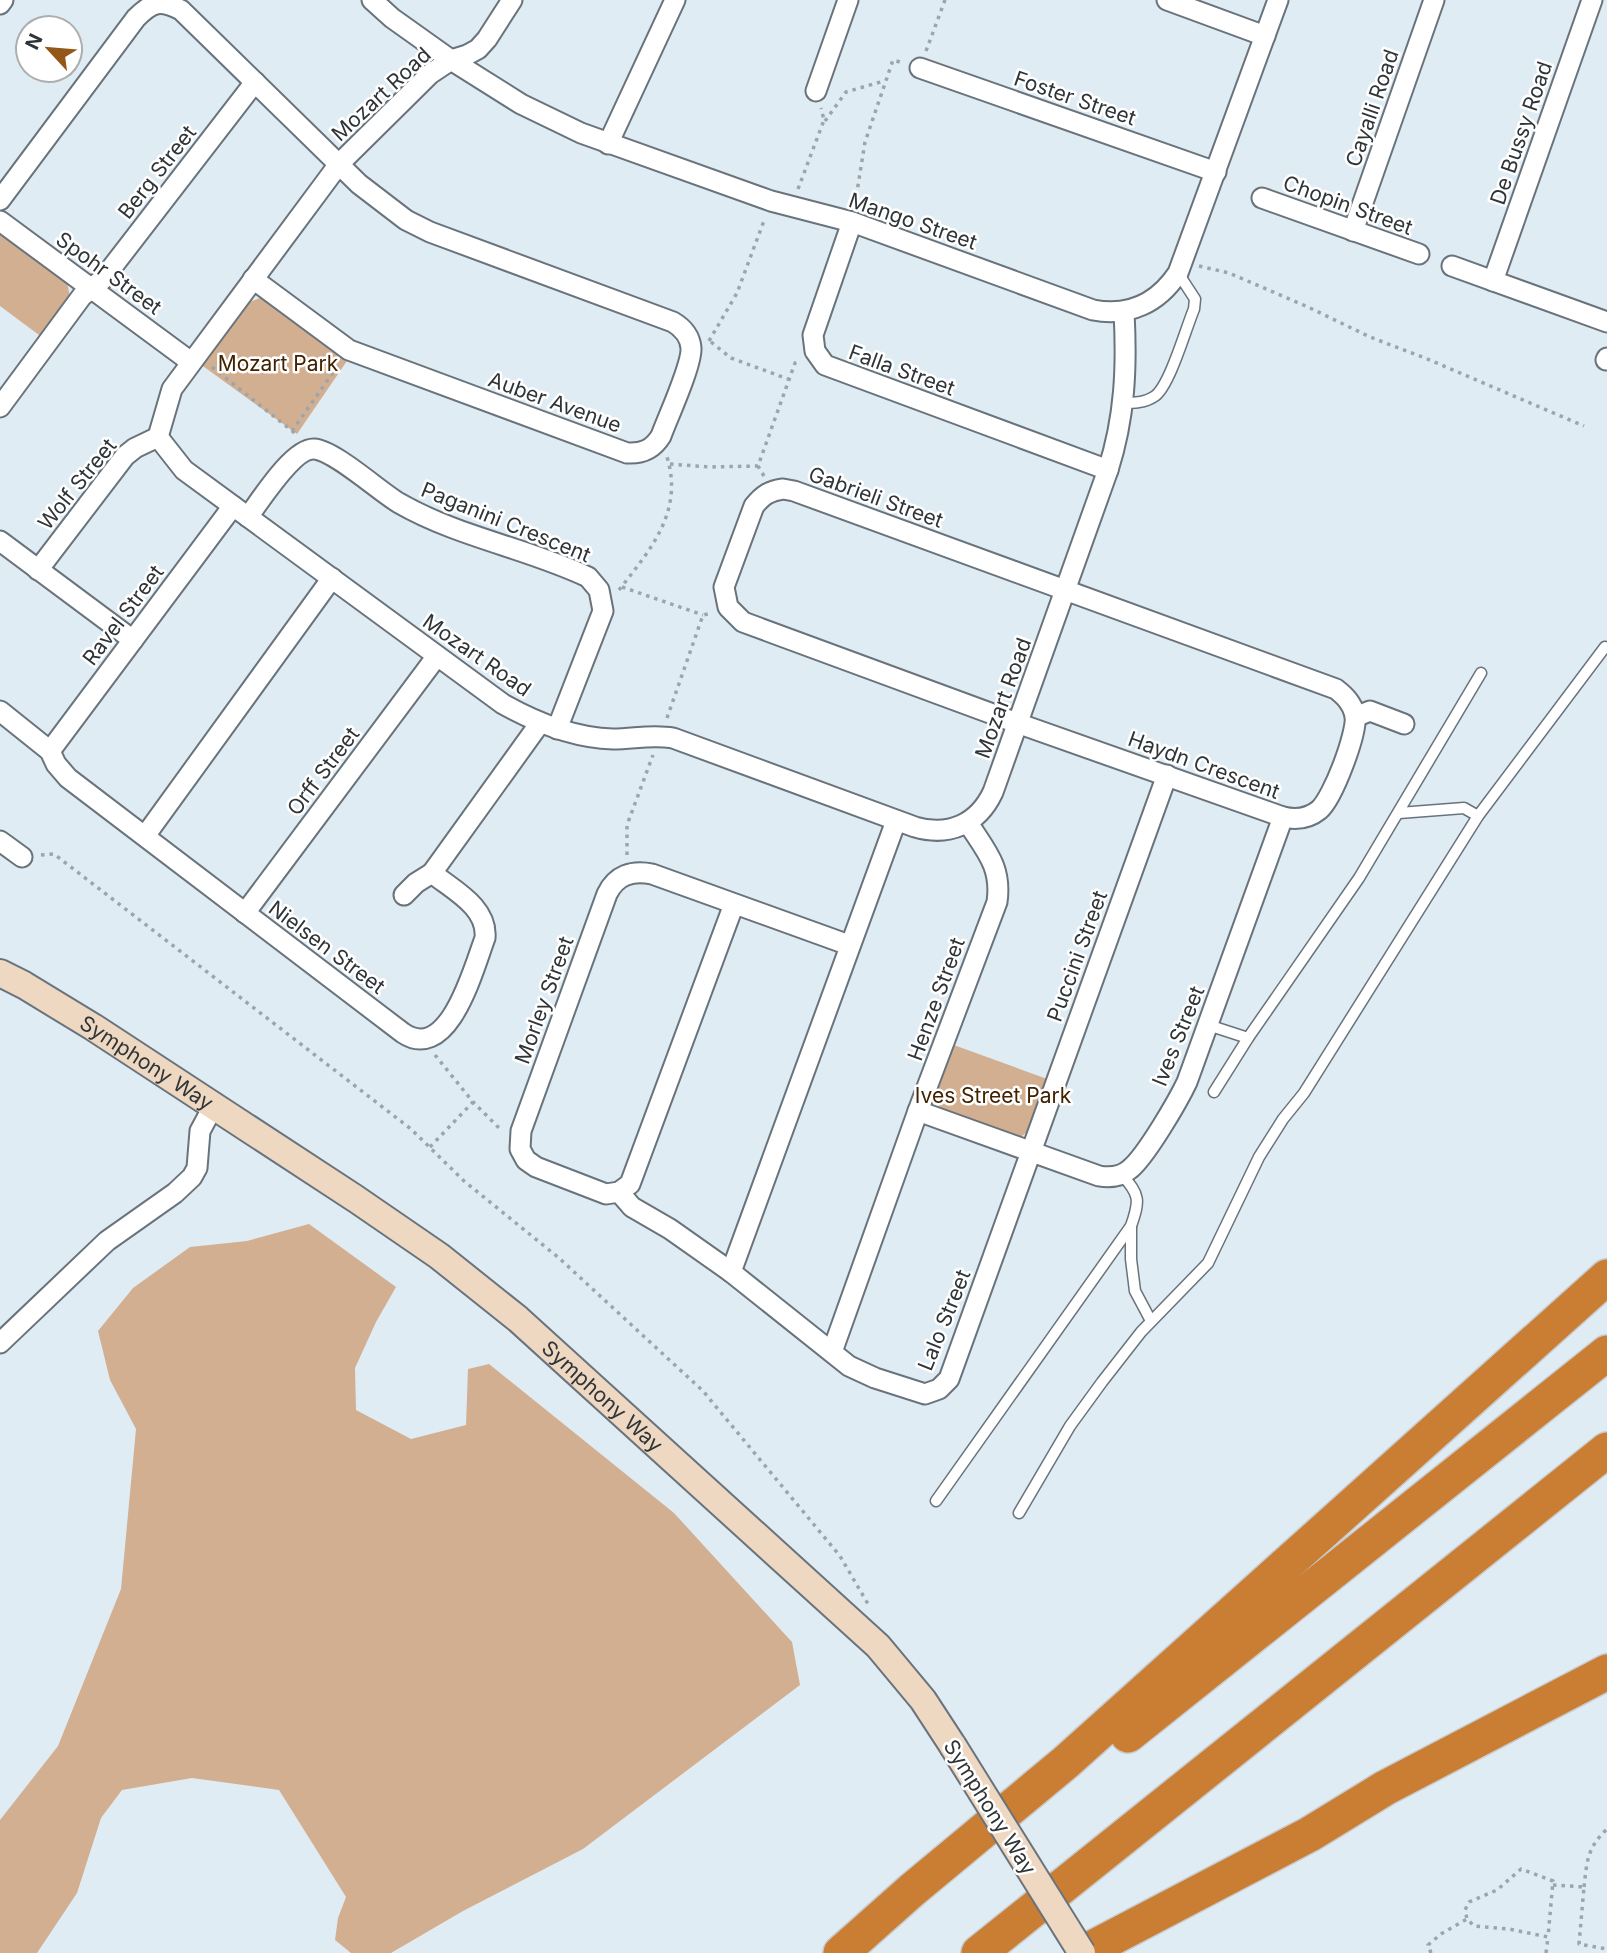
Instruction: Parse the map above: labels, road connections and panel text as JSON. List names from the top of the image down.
{
  "streets": {
    "main road": ["Symphony Way"],
    "street": [
      "Mozart Road",
      "Foster Street",
      "Cayalli Road",
      "De Bussy Road",
      "Berg Street",
      "Chopin Street",
      "Mango Street",
      "Spohr Street",
      "Falla Street",
      "Auber Avenue",
      "Wolf Street",
      "Gabrieli Street",
      "Paganini Crescent",
      "Ravel Street",
      "Haydn Crescent",
      "Orff Street",
      "Nielsen Street",
      "Puccini Street",
      "Henze Street",
      "Morley Street",
      "Ives Street",
      "Lalo Street"
    ]
  },
  "crossings": [
    ["Mozart Road", "Mango Street"],
    ["Mozart Road", "Spohr Street"],
    ["Mozart Road", "Falla Street"],
    ["Mozart Road", "Auber Avenue"],
    ["Mozart Road", "Wolf Street"],
    ["Mozart Road", "Gabrieli Street"],
    ["Mozart Road", "Ravel Street"],
    ["Mozart Road", "Haydn Crescent"],
    ["Mozart Road", "Orff Street"],
    ["Mozart Road", "Henze Street"],
    ["Cayalli Road", "Chopin Street"],
    ["Berg Street", "Spohr Street"],
    ["Haydn Crescent", "Puccini Street"],
    ["Haydn Crescent", "Ives Street"],
    ["Orff Street", "Nielsen Street"],
    ["Puccini Street", "Lalo Street"],
    ["Henze Street", "Lalo Street"]
  ],
  "parks": ["Mozart Park", "Ives Street Park"],
  "north": "top left"
}
